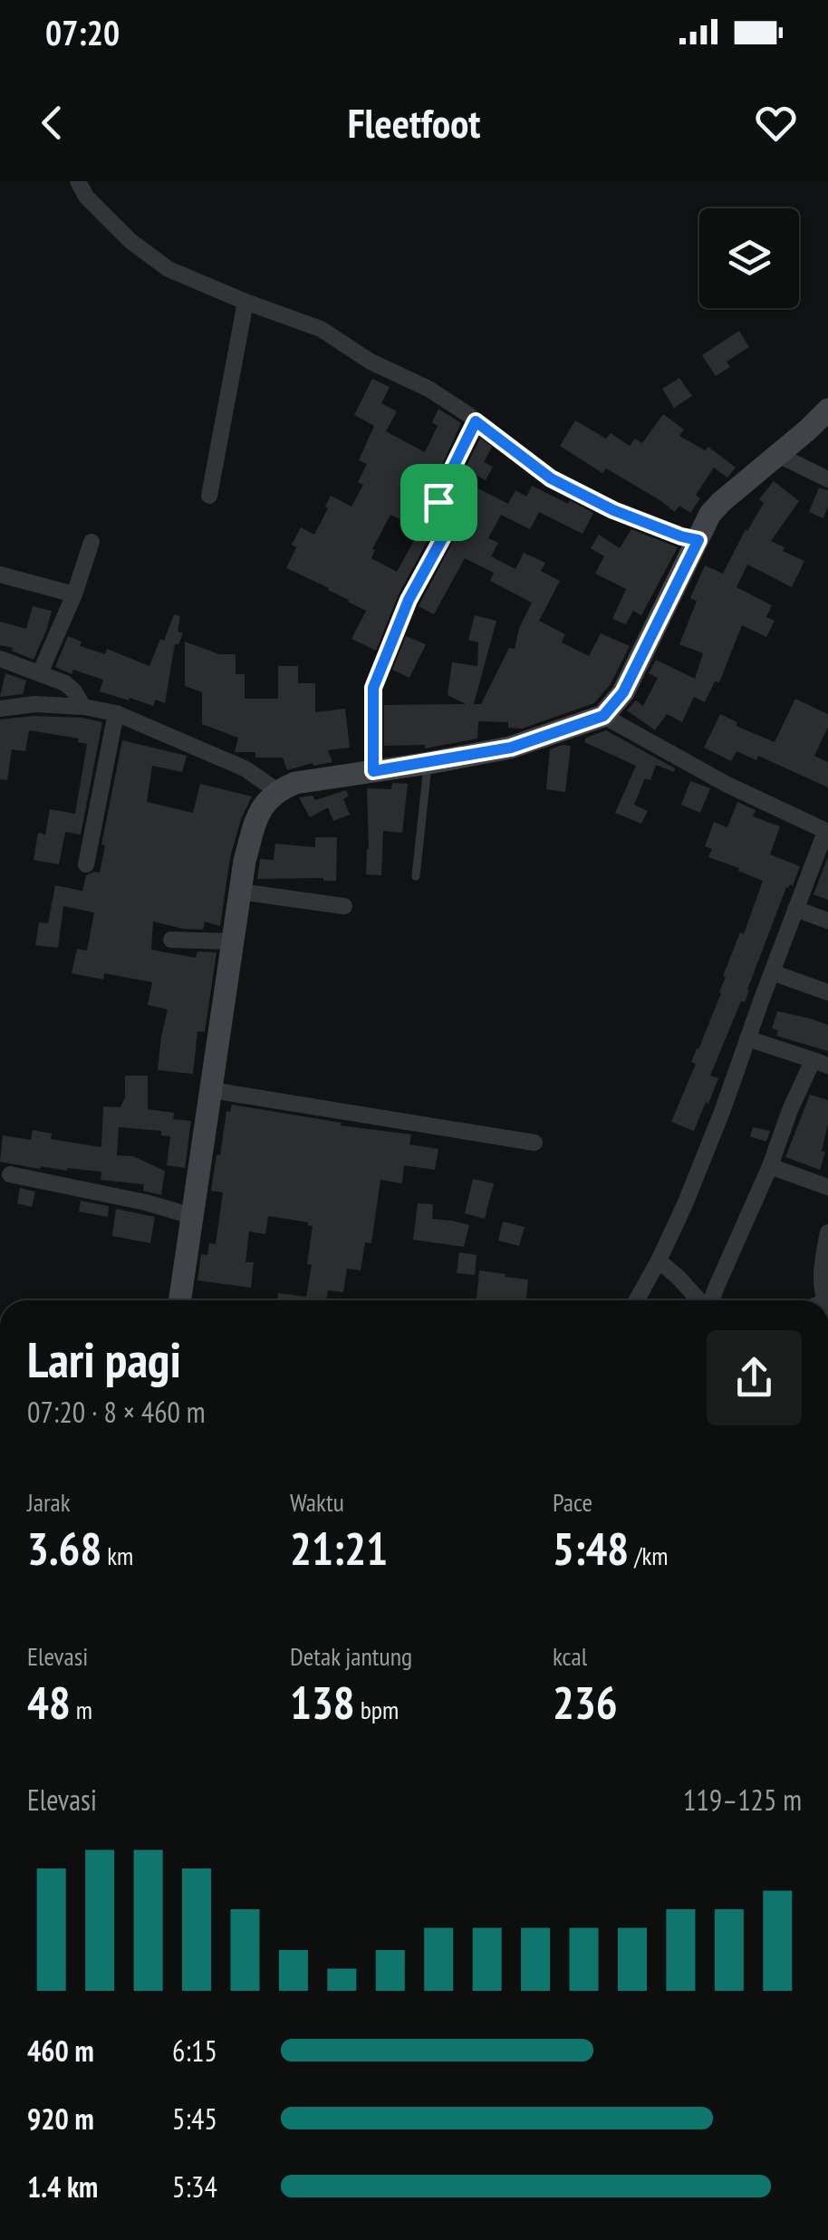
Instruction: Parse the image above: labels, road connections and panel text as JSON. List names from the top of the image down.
{
  "page": {
    "status": "07:20",
    "header": "Fleetfoot",
    "heading": ["Lari pagi", "07:20 · 8 × 460 m"],
    "stats": [
      ["Jarak", "3.68 km"],
      ["Waktu", "21:21"],
      ["Pace", "5:48 /km"],
      ["Elevasi", "48 m"],
      ["Detak jantung", "138 bpm"],
      ["kcal", "236"]
    ],
    "chart": ["Elevasi", "119–125 m"],
    "list": [
      {
        "name": "460 m",
        "note": "6:15"
      },
      {
        "name": "920 m",
        "note": "5:45"
      },
      {
        "name": "1.4 km",
        "note": "5:34"
      }
    ]
  }
}
